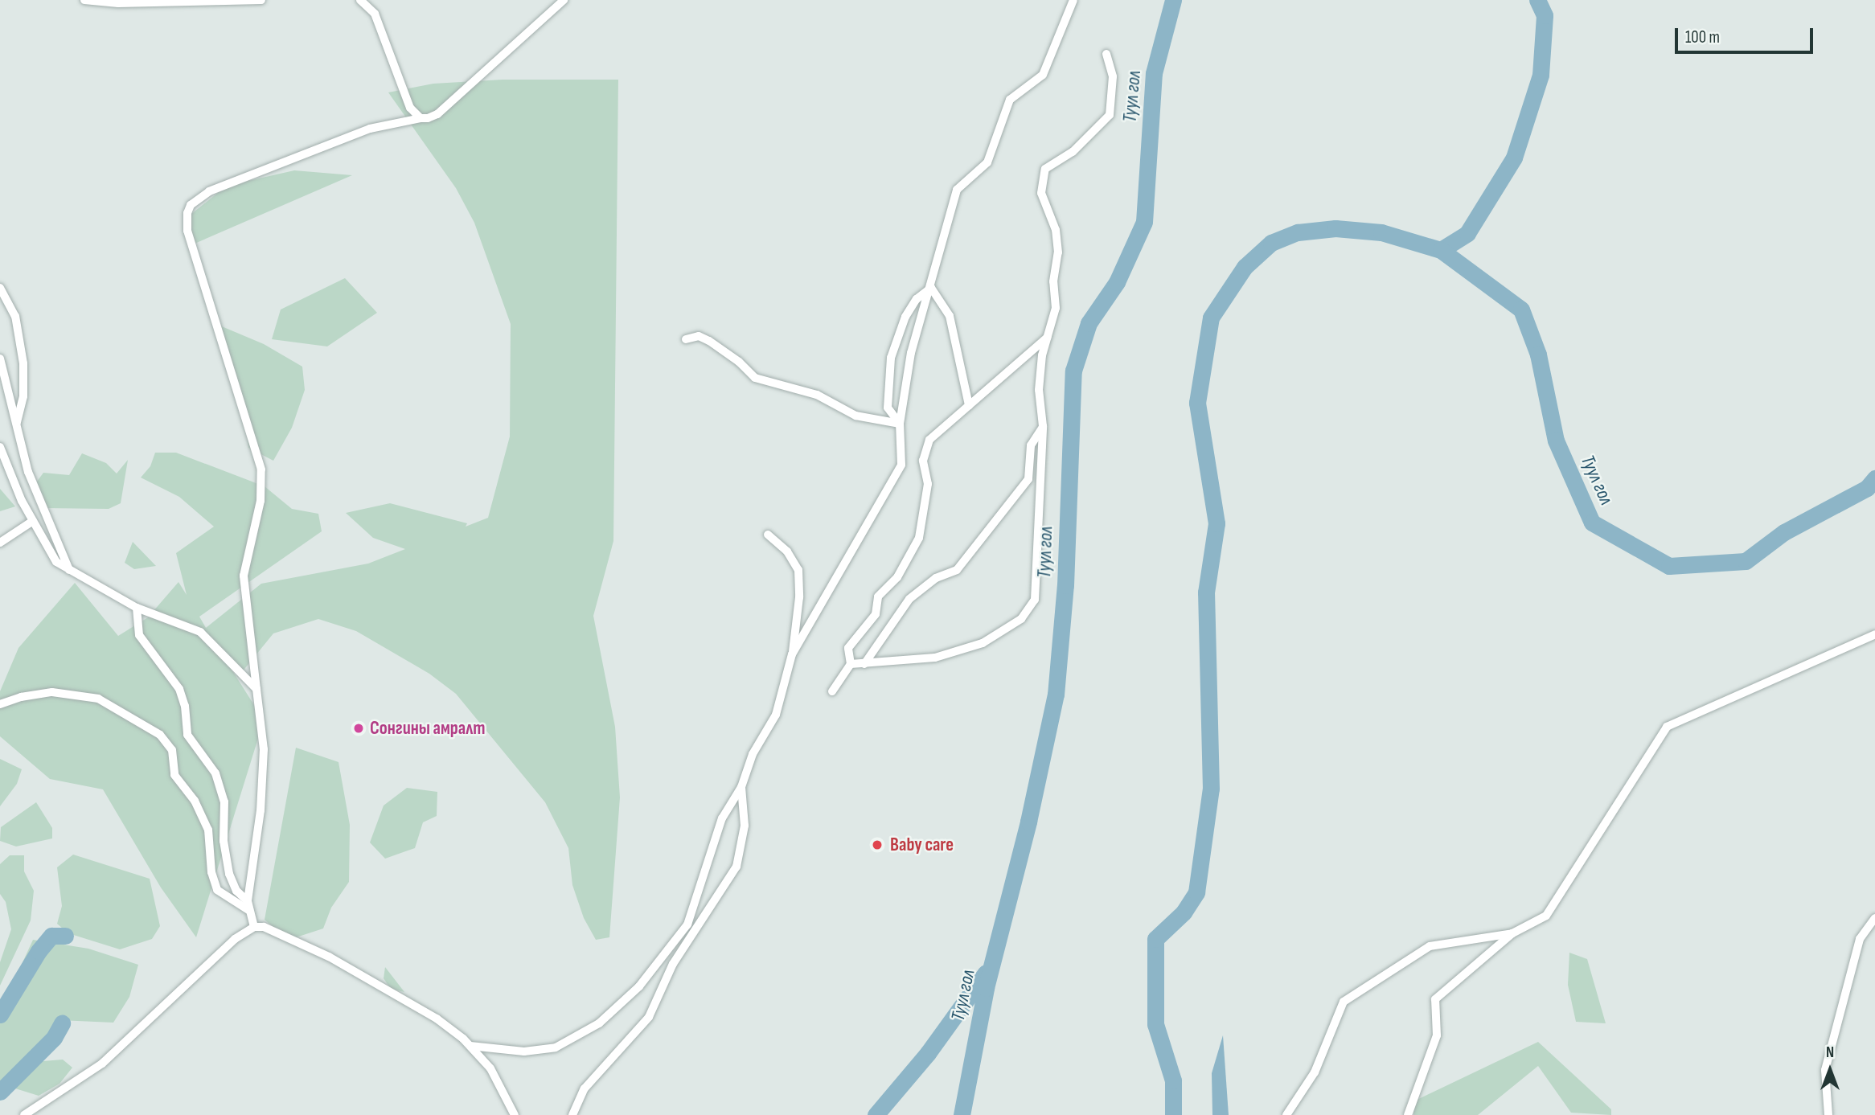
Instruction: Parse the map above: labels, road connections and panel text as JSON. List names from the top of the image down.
{
  "water": ["Туул гол"],
  "places": ["Сонгины амралт", "Baby care"],
  "scale_bar": "100 m",
  "north": "top"
}
